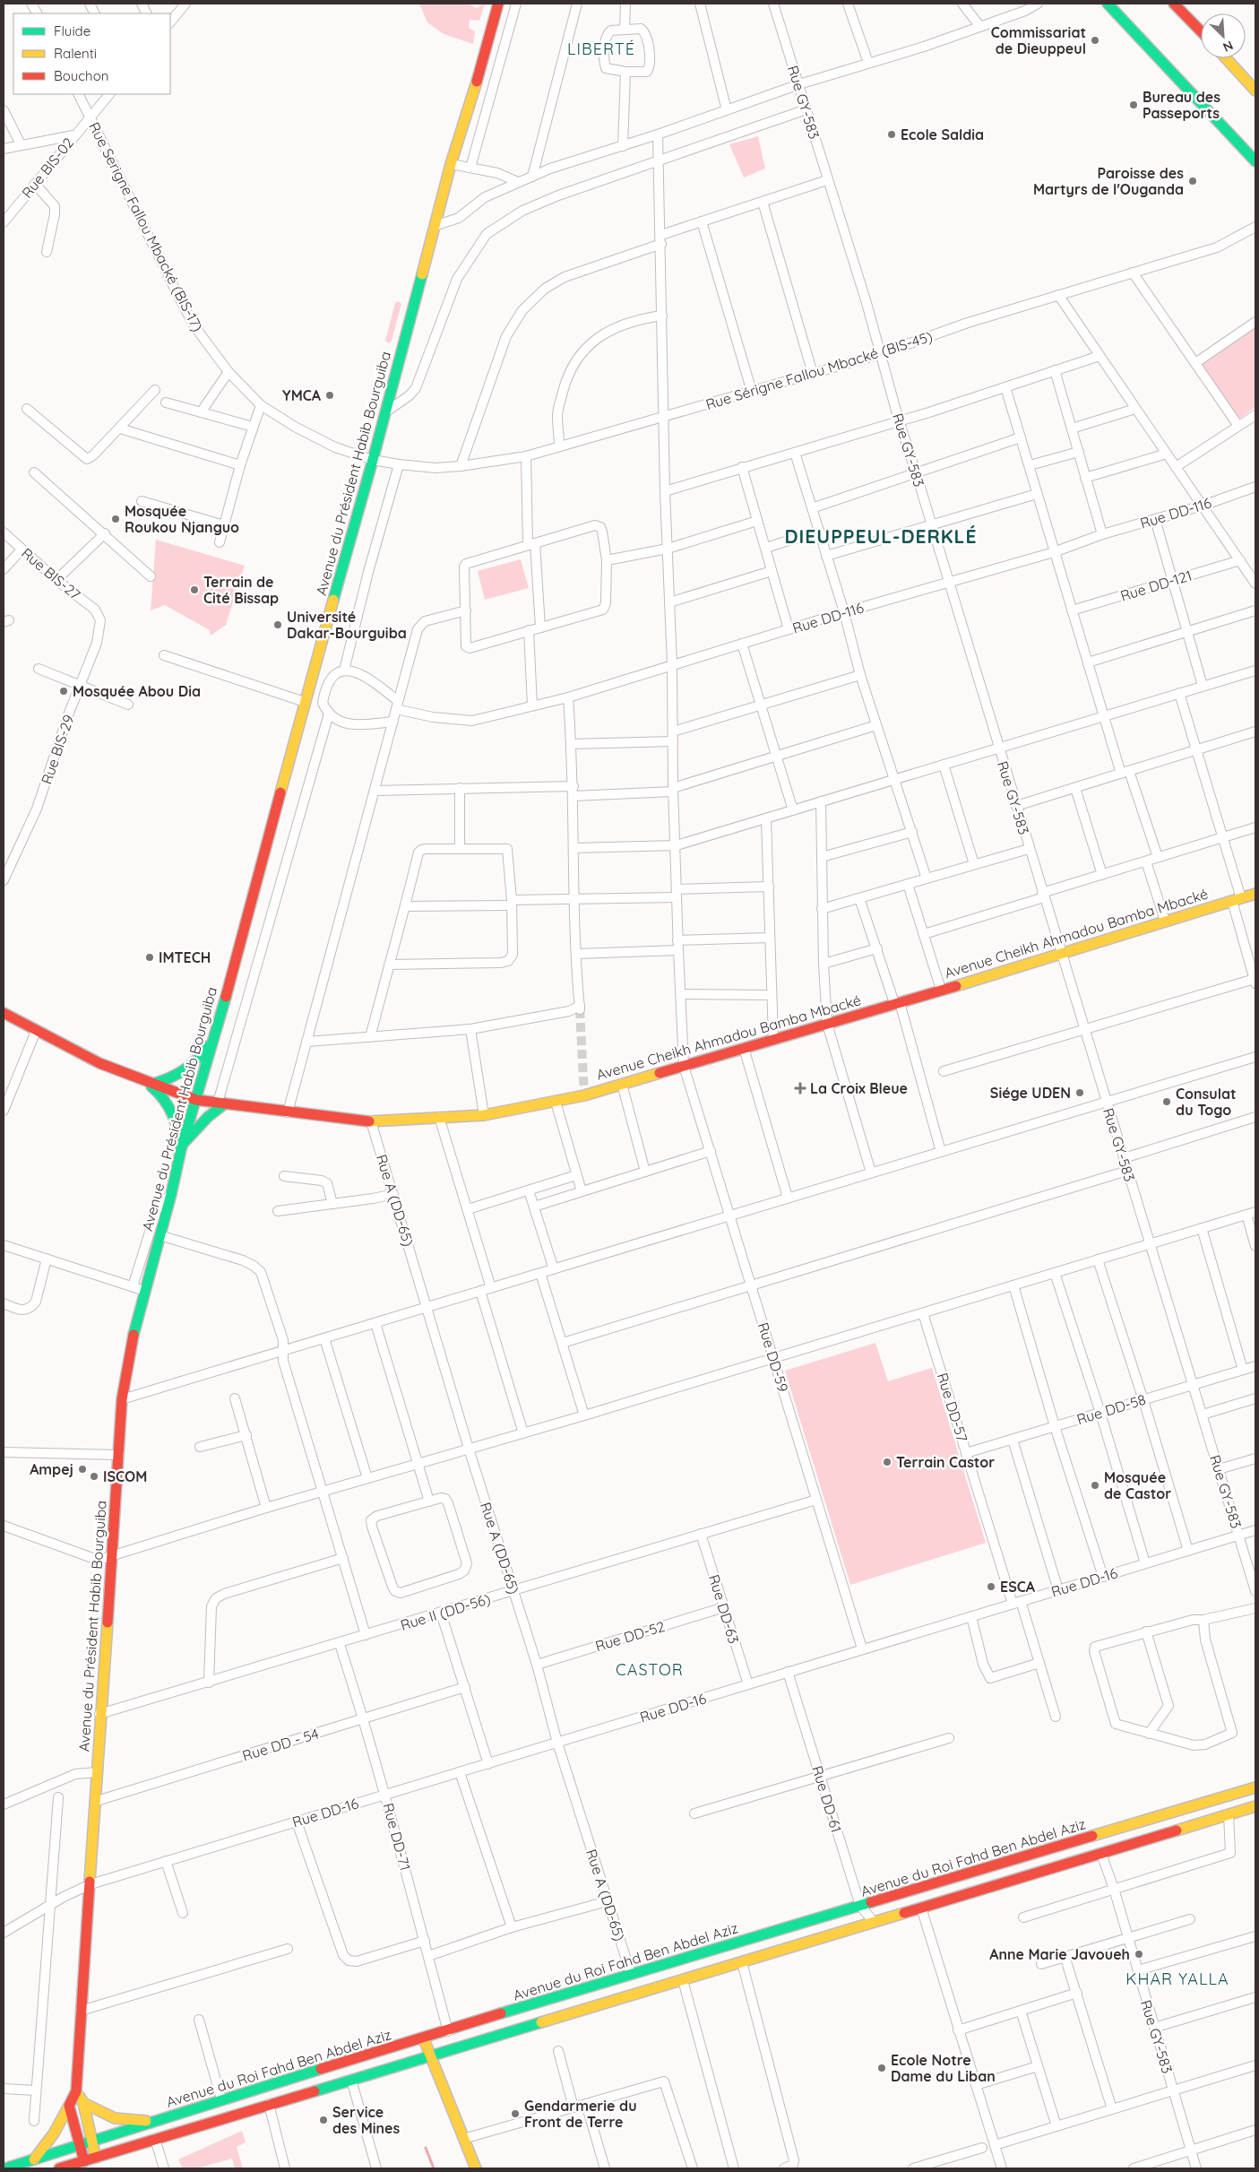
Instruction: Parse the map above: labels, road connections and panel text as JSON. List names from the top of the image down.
{
  "streets": {
    "main road": ["Avenue du Président Habib Bourguiba", "Avenue Cheikh Ahmadou Bamba Mbacké", "Avenue du Roi Fahd Ben Abdel Aziz"],
    "street": [
      "Rue GY-583",
      "Rue BIS-02",
      "Rue Serigne Fallou Mbacké (BIS-17)",
      "Rue Sérigne Fallou Mbacké (BIS-45)",
      "Rue DD-116",
      "Rue BIS-27",
      "Rue DD-121",
      "Rue BIS-29",
      "Rue A (DD-65)",
      "Rue DD-59",
      "Rue DD-57",
      "Rue DD-58",
      "Rue DD-16",
      "Rue DD-63",
      "Rue II (DD-56)",
      "Rue DD-52",
      "Rue DD - 54",
      "Rue DD-61",
      "Rue DD-71"
    ]
  },
  "crossings": [
    ["Rue GY-583", "Rue Sérigne Fallou Mbacké (BIS-45)"],
    ["Rue GY-583", "Rue DD-116"],
    ["Rue GY-583", "Avenue Cheikh Ahmadou Bamba Mbacké"],
    ["Rue GY-583", "Rue DD-58"],
    ["Rue GY-583", "Rue DD-16"],
    ["Rue BIS-02", "Rue Serigne Fallou Mbacké (BIS-17)"],
    ["Rue Serigne Fallou Mbacké (BIS-17)", "Rue Sérigne Fallou Mbacké (BIS-45)"],
    ["Rue Serigne Fallou Mbacké (BIS-17)", "Avenue du Président Habib Bourguiba"],
    ["Rue Sérigne Fallou Mbacké (BIS-45)", "Avenue du Président Habib Bourguiba"],
    ["Rue Sérigne Fallou Mbacké (BIS-45)", "Rue DD-59"],
    ["Avenue du Président Habib Bourguiba", "Avenue Cheikh Ahmadou Bamba Mbacké"],
    ["Avenue du Président Habib Bourguiba", "Rue DD-16"],
    ["Avenue du Président Habib Bourguiba", "Rue II (DD-56)"],
    ["Avenue du Président Habib Bourguiba", "Rue DD - 54"],
    ["Rue DD-116", "Rue DD-59"],
    ["Rue BIS-27", "Rue BIS-29"],
    ["Avenue Cheikh Ahmadou Bamba Mbacké", "Rue A (DD-65)"],
    ["Avenue Cheikh Ahmadou Bamba Mbacké", "Rue DD-59"],
    ["Rue A (DD-65)", "Rue DD-16"],
    ["Rue A (DD-65)", "Rue II (DD-56)"],
    ["Rue A (DD-65)", "Rue DD-52"],
    ["Rue A (DD-65)", "Avenue du Roi Fahd Ben Abdel Aziz"],
    ["Rue DD-59", "Rue DD-16"],
    ["Rue DD-59", "Rue II (DD-56)"],
    ["Rue DD-57", "Rue DD-58"],
    ["Rue DD-57", "Rue DD-16"],
    ["Rue DD-16", "Rue DD-63"],
    ["Rue DD-16", "Rue DD-61"],
    ["Rue DD-16", "Rue DD-71"],
    ["Rue DD-63", "Rue II (DD-56)"],
    ["Rue DD-63", "Rue DD-52"],
    ["Rue II (DD-56)", "Rue DD-71"],
    ["Rue DD - 54", "Rue DD-71"],
    ["Rue DD-61", "Avenue du Roi Fahd Ben Abdel Aziz"],
    ["Rue DD-71", "Avenue du Roi Fahd Ben Abdel Aziz"]
  ],
  "districts": [
    "LIBERTÉ",
    "DIEUPPEUL-DERKLÉ",
    "CASTOR",
    "KHAR YALLA"
  ],
  "places": {
    "other": [
      "Commissariat de Dieuppeul",
      "Bureau des Passeports",
      "Ecole Saldia",
      "Paroisse des Martyrs de l'Ouganda",
      "YMCA",
      "Mosquée Roukou Njanguo",
      "Terrain de Cité Bissap",
      "Université Dakar-Bourguiba",
      "Mosquée Abou Dia",
      "IMTECH",
      "Siége UDEN",
      "Consulat du Togo",
      "Terrain Castor",
      "Ampej",
      "ISCOM",
      "Mosquée de Castor",
      "ESCA",
      "Anne Marie Javoueh",
      "Ecole Notre Dame du Liban",
      "Gendarmerie du Front de Terre",
      "Service des Mines"
    ],
    "health": ["La Croix Bleue"]
  },
  "legend": ["Fluide", "Ralenti", "Bouchon"],
  "north": "bottom right"
}
